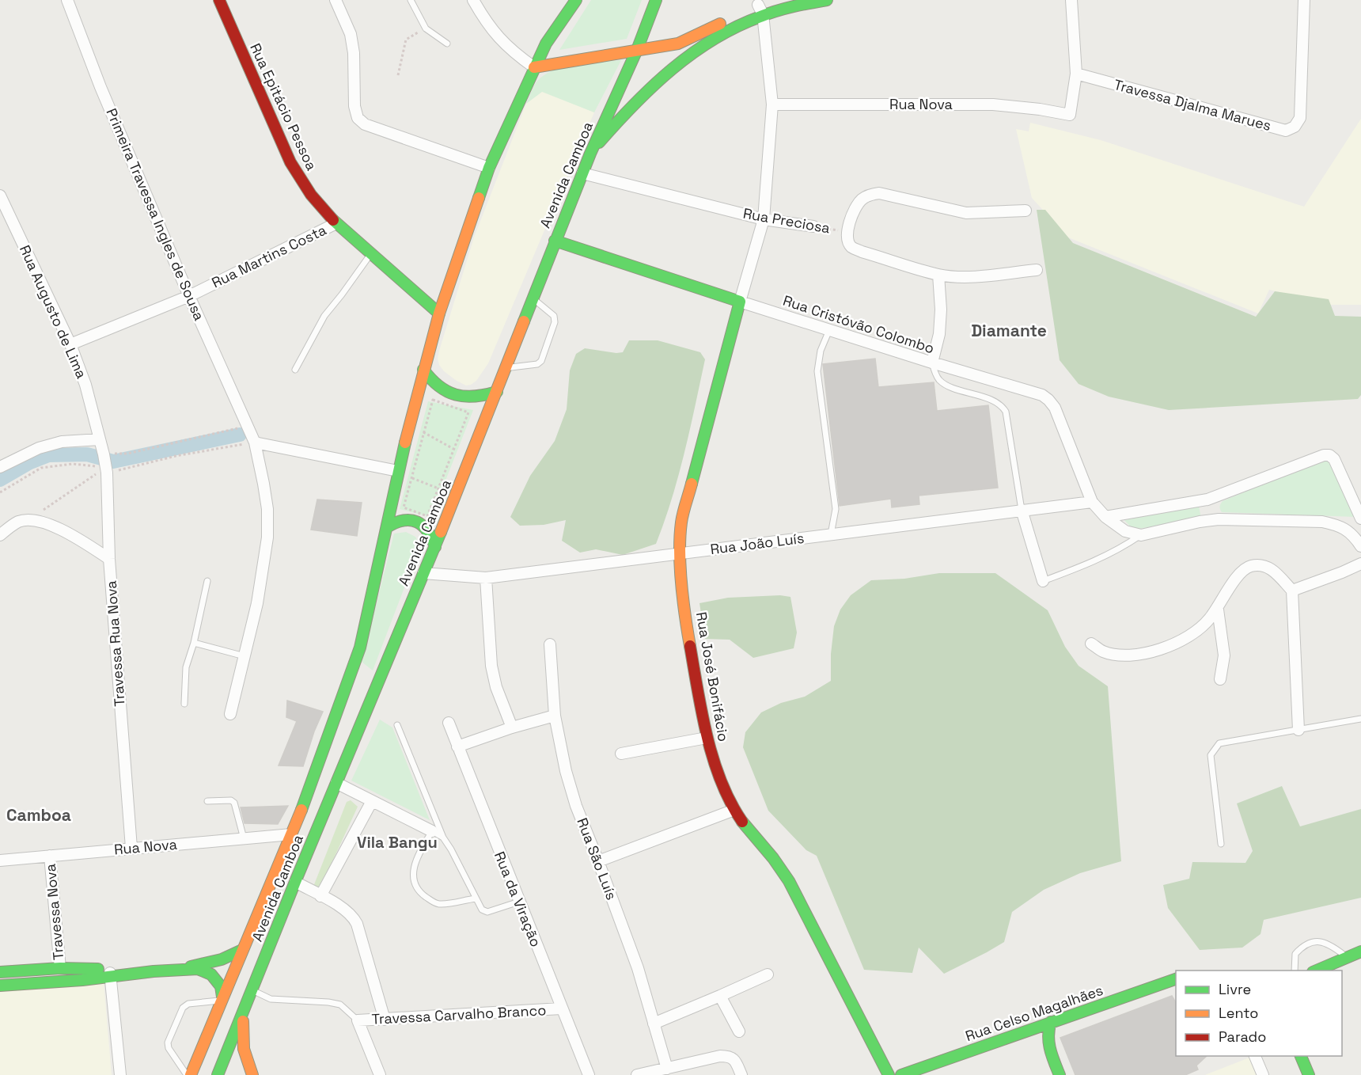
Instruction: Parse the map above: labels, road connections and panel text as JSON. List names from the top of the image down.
{
  "streets": {
    "main road": [
      "Rua Epitácio Pessoa",
      "Avenida Camboa",
      "Rua Cristóvão Colombo",
      "Rua José Bonifácio",
      "Rua Celso Magalhães"
    ],
    "street": [
      "Rua Nova",
      "Travessa Djalma Marues",
      "Primeira Travessa Ingles de Sousa",
      "Rua Preciosa",
      "Rua Martins Costa",
      "Rua Augusto de Lima",
      "Rua João Luís",
      "Travessa Rua Nova",
      "Rua São Luís",
      "Rua da Viração",
      "Travessa Nova",
      "Travessa Carvalho Branco"
    ]
  },
  "crossings": [
    ["Rua Nova", "Travessa Djalma Marues"],
    ["Rua Nova", "Avenida Camboa"],
    ["Rua Nova", "Travessa Rua Nova"],
    ["Rua Nova", "Travessa Nova"],
    ["Rua Epitácio Pessoa", "Avenida Camboa"],
    ["Rua Epitácio Pessoa", "Rua Martins Costa"],
    ["Avenida Camboa", "Rua Preciosa"],
    ["Avenida Camboa", "Rua Cristóvão Colombo"],
    ["Avenida Camboa", "Rua João Luís"],
    ["Avenida Camboa", "Travessa Carvalho Branco"],
    ["Primeira Travessa Ingles de Sousa", "Rua Martins Costa"],
    ["Rua Martins Costa", "Rua Augusto de Lima"],
    ["Rua Augusto de Lima", "Travessa Rua Nova"],
    ["Rua Cristóvão Colombo", "Rua João Luís"],
    ["Rua Cristóvão Colombo", "Rua José Bonifácio"],
    ["Rua João Luís", "Rua José Bonifácio"],
    ["Rua da Viração", "Travessa Carvalho Branco"]
  ],
  "districts": ["Diamante", "Camboa", "Vila Bangu"],
  "legend": ["Livre", "Lento", "Parado"]
}
